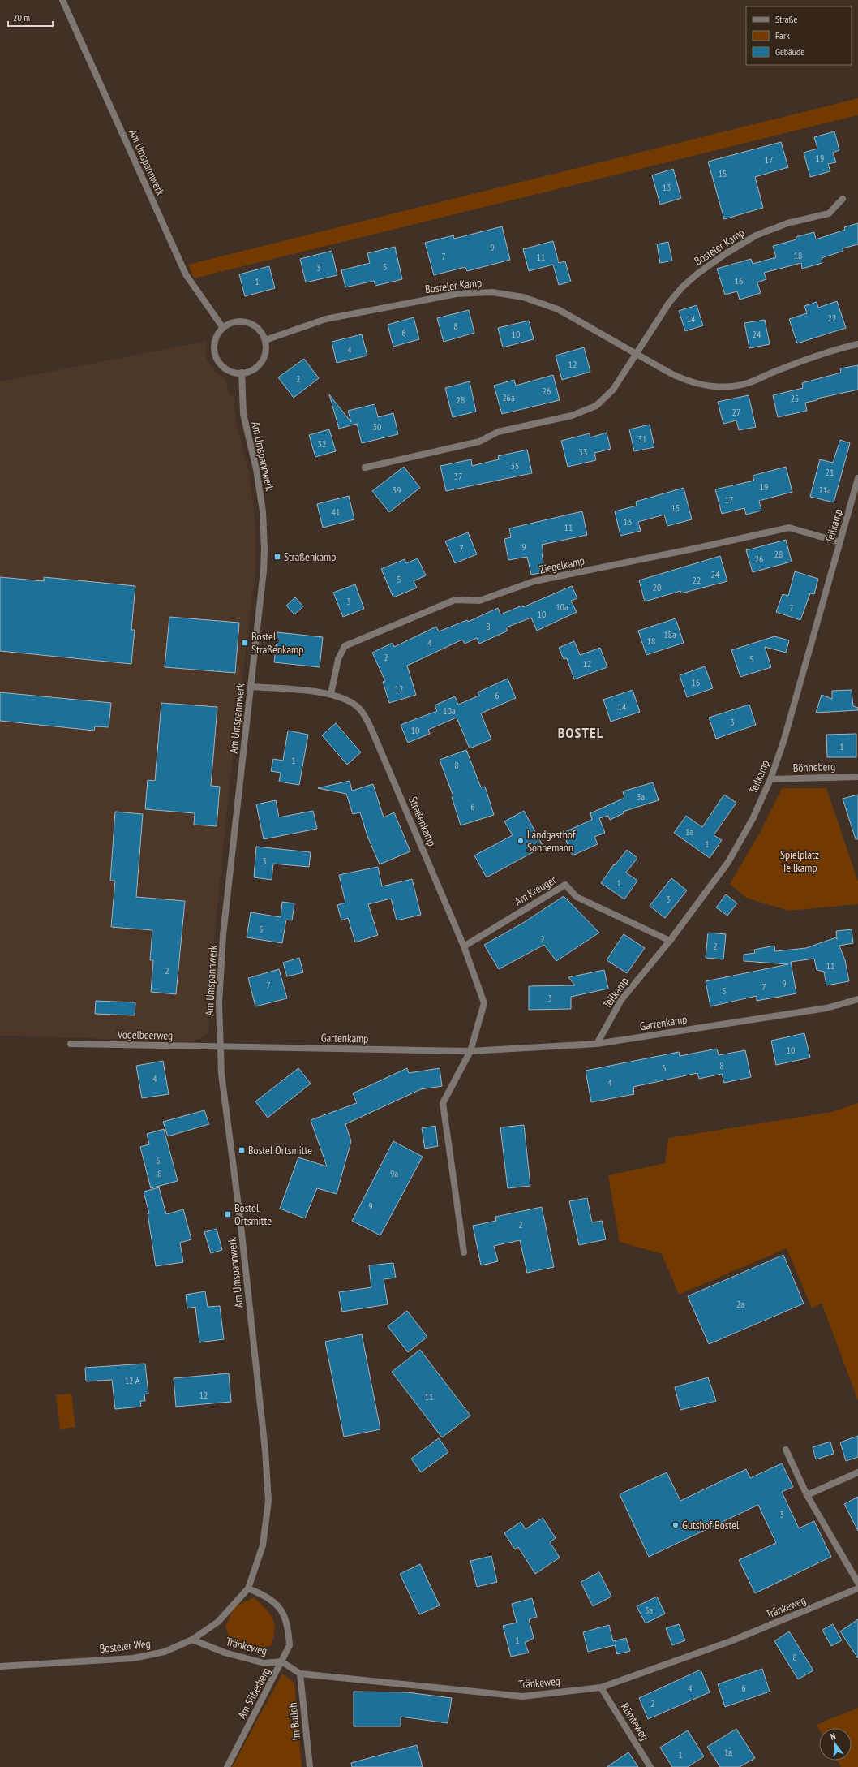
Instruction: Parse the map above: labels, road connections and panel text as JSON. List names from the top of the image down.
{
  "streets": {
    "street": [
      "Am Umspannwerk",
      "Bosteler Kamp",
      "Teilkamp",
      "Ziegelkamp",
      "Böhneberg",
      "Straßenkamp",
      "Am Kreuger",
      "Gartenkamp",
      "Vogelbeerweg",
      "Tränkeweg",
      "Bosteler Weg",
      "Am Silberberg",
      "Im Bulloh",
      "Rümteweg"
    ]
  },
  "crossings": [
    ["Am Umspannwerk", "Bosteler Kamp"],
    ["Am Umspannwerk", "Straßenkamp"],
    ["Am Umspannwerk", "Gartenkamp"],
    ["Am Umspannwerk", "Vogelbeerweg"],
    ["Am Umspannwerk", "Bosteler Weg"],
    ["Am Umspannwerk", "Am Silberberg"],
    ["Teilkamp", "Ziegelkamp"],
    ["Teilkamp", "Böhneberg"],
    ["Teilkamp", "Am Kreuger"],
    ["Teilkamp", "Gartenkamp"],
    ["Ziegelkamp", "Straßenkamp"],
    ["Straßenkamp", "Am Kreuger"],
    ["Straßenkamp", "Gartenkamp"],
    ["Gartenkamp", "Vogelbeerweg"],
    ["Tränkeweg", "Bosteler Weg"],
    ["Tränkeweg", "Am Silberberg"],
    ["Tränkeweg", "Im Bulloh"],
    ["Tränkeweg", "Rümteweg"],
    ["Bosteler Weg", "Am Silberberg"]
  ],
  "districts": ["BOSTEL"],
  "parks": ["Spielplatz Teilkamp"],
  "places": {
    "transit": [
      "Straßenkamp",
      "Bostel, Straßenkamp",
      "Bostel Ortsmitte",
      "Bostel, Ortsmitte"
    ],
    "other": ["Landgasthof Sohnemann", "Gutshof Bostel"]
  },
  "house_numbers": [
    "19",
    "17",
    "15",
    "13",
    "9",
    "18",
    "7",
    "11",
    "5",
    "3",
    "16",
    "1",
    "22",
    "14",
    "8",
    "6",
    "10",
    "24",
    "4",
    "12",
    "2",
    "26",
    "26a",
    "25",
    "28",
    "27",
    "30",
    "31",
    "32",
    "33",
    "35",
    "21",
    "37",
    "19",
    "39",
    "21a",
    "17",
    "15",
    "41",
    "13",
    "11",
    "9",
    "7",
    "28",
    "26",
    "24",
    "5",
    "22",
    "20",
    "3",
    "10a",
    "7",
    "10",
    "8",
    "18a",
    "18",
    "4",
    "2",
    "5",
    "12",
    "16",
    "12",
    "6",
    "14",
    "10a",
    "3",
    "10",
    "1",
    "1",
    "8",
    "3a",
    "6",
    "1a",
    "1",
    "3",
    "1",
    "3",
    "5",
    "2",
    "2",
    "11",
    "2",
    "9",
    "7",
    "7",
    "5",
    "3",
    "10",
    "8",
    "6",
    "4",
    "4",
    "6",
    "8",
    "9a",
    "9",
    "2",
    "2a",
    "12 A",
    "12",
    "11",
    "3",
    "3a",
    "1",
    "8",
    "4",
    "6",
    "2",
    "1a",
    "1"
  ],
  "legend": ["Straße", "Park", "Gebäude"],
  "scale_bar": "20 m",
  "north": "top"
}
